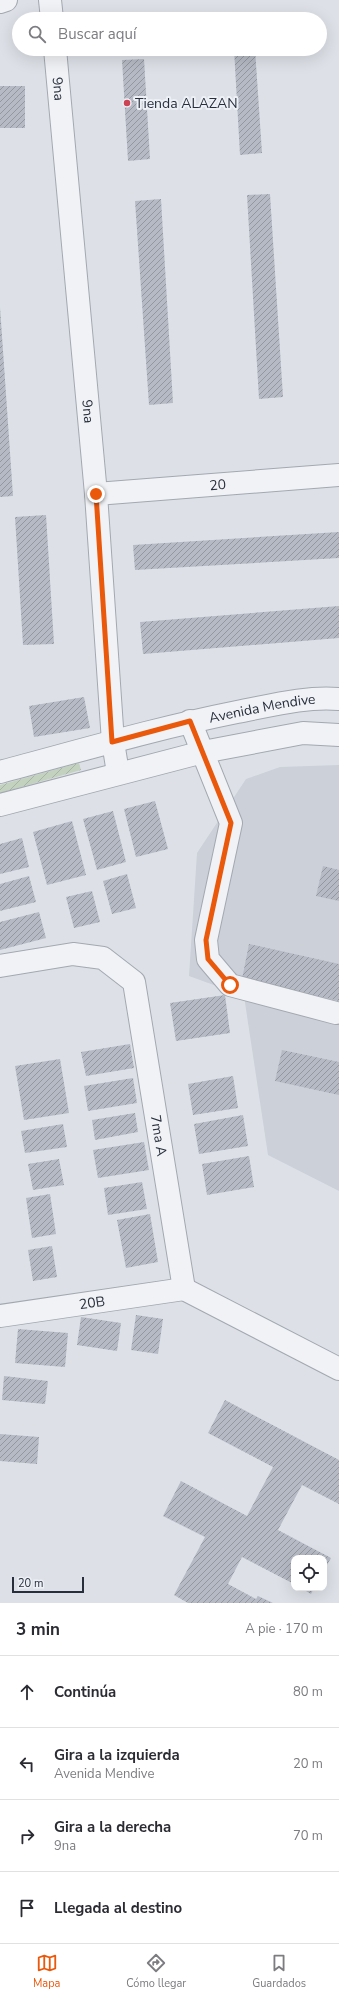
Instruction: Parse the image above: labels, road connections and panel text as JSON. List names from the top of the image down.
{
  "streets": {
    "street": [
      "9na",
      "20",
      "Avenida Mendive",
      "7ma A",
      "20B"
    ]
  },
  "crossings": [
    ["9na", "20"],
    ["9na", "Avenida Mendive"],
    ["7ma A", "20B"]
  ],
  "places": ["Tienda ALAZAN"],
  "scale_bar": "20 m",
  "page": {
    "search": "Buscar aquí",
    "scale": "20 m",
    "heading": ["3 min", "A pie · 170 m"],
    "list": [
      ["Continúa", "80 m"],
      ["Gira a la izquierda", "Avenida Mendive", "20 m"],
      ["Gira a la derecha", "9na", "70 m"],
      "Llegada al destino"
    ],
    "nav": ["Mapa", "Cómo llegar", "Guardados"]
  }
}
